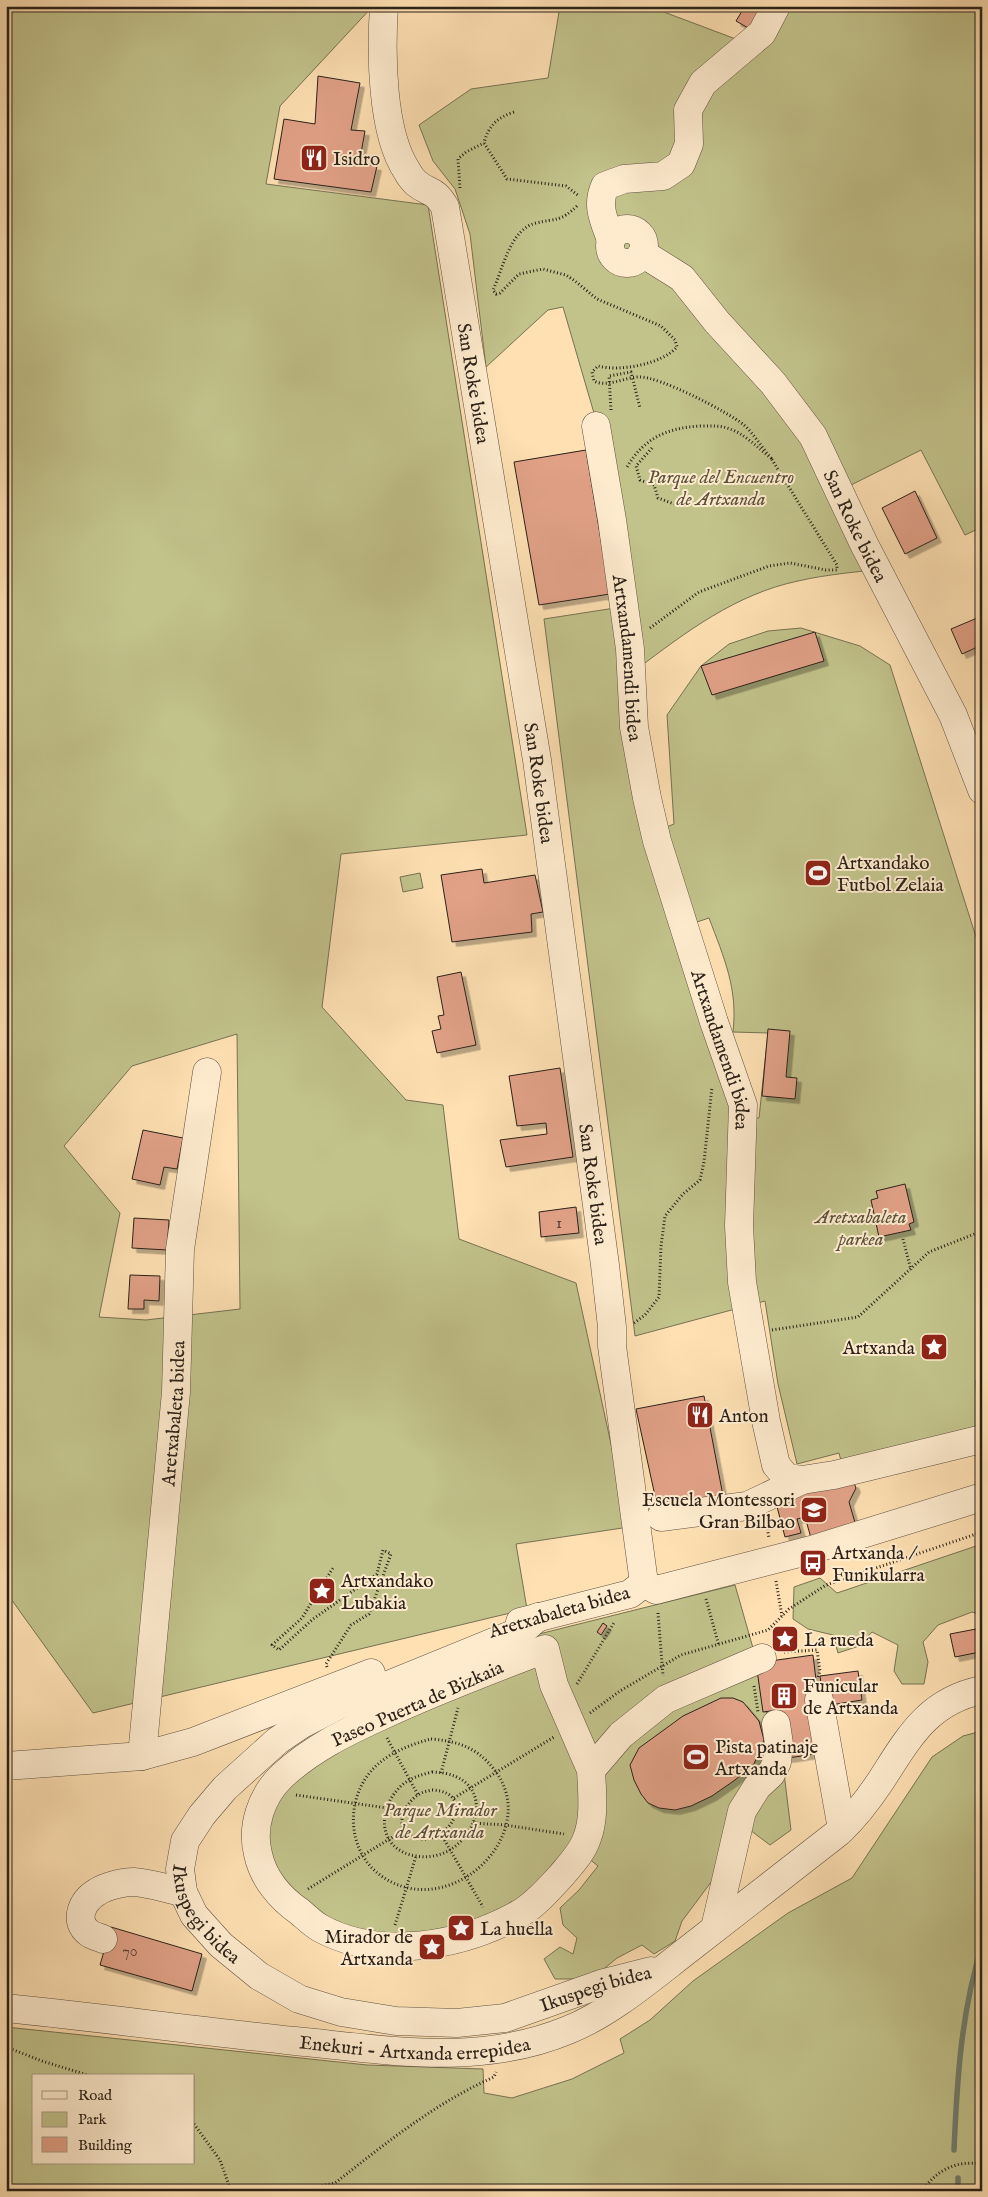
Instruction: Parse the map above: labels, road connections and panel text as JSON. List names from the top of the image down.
{
  "streets": {
    "street": [
      "San Roke bidea",
      "Artxandamendi bidea",
      "Aretxabaleta bidea",
      "Paseo Puerta de Bizkaia",
      "Ikuspegi bidea",
      "Enekuri - Artxanda errepidea"
    ]
  },
  "crossings": [
    ["San Roke bidea", "Aretxabaleta bidea"],
    ["Aretxabaleta bidea", "Ikuspegi bidea"],
    ["Ikuspegi bidea", "Enekuri - Artxanda errepidea"]
  ],
  "parks": ["Parque del Encuentro de Artxanda", "Aretxabaleta parkea", "Parque Mirador de Artxanda"],
  "places": {
    "restaurant": ["Isidro", "Anton"],
    "sports": ["Artxandako Futbol Zelaia", "Pista patinaje Artxanda"],
    "place": [
      "Artxanda",
      "Artxandako Lubakia",
      "La rueda",
      "La huella",
      "Mirador de Artxanda"
    ],
    "school or university": ["Escuela Montessori Gran Bilbao"],
    "bus stop": ["Artxanda / Funikularra"],
    "building": ["Funicular de Artxanda"]
  },
  "house_numbers": ["1", "70"],
  "legend": ["Road", "Park", "Building"]
}
